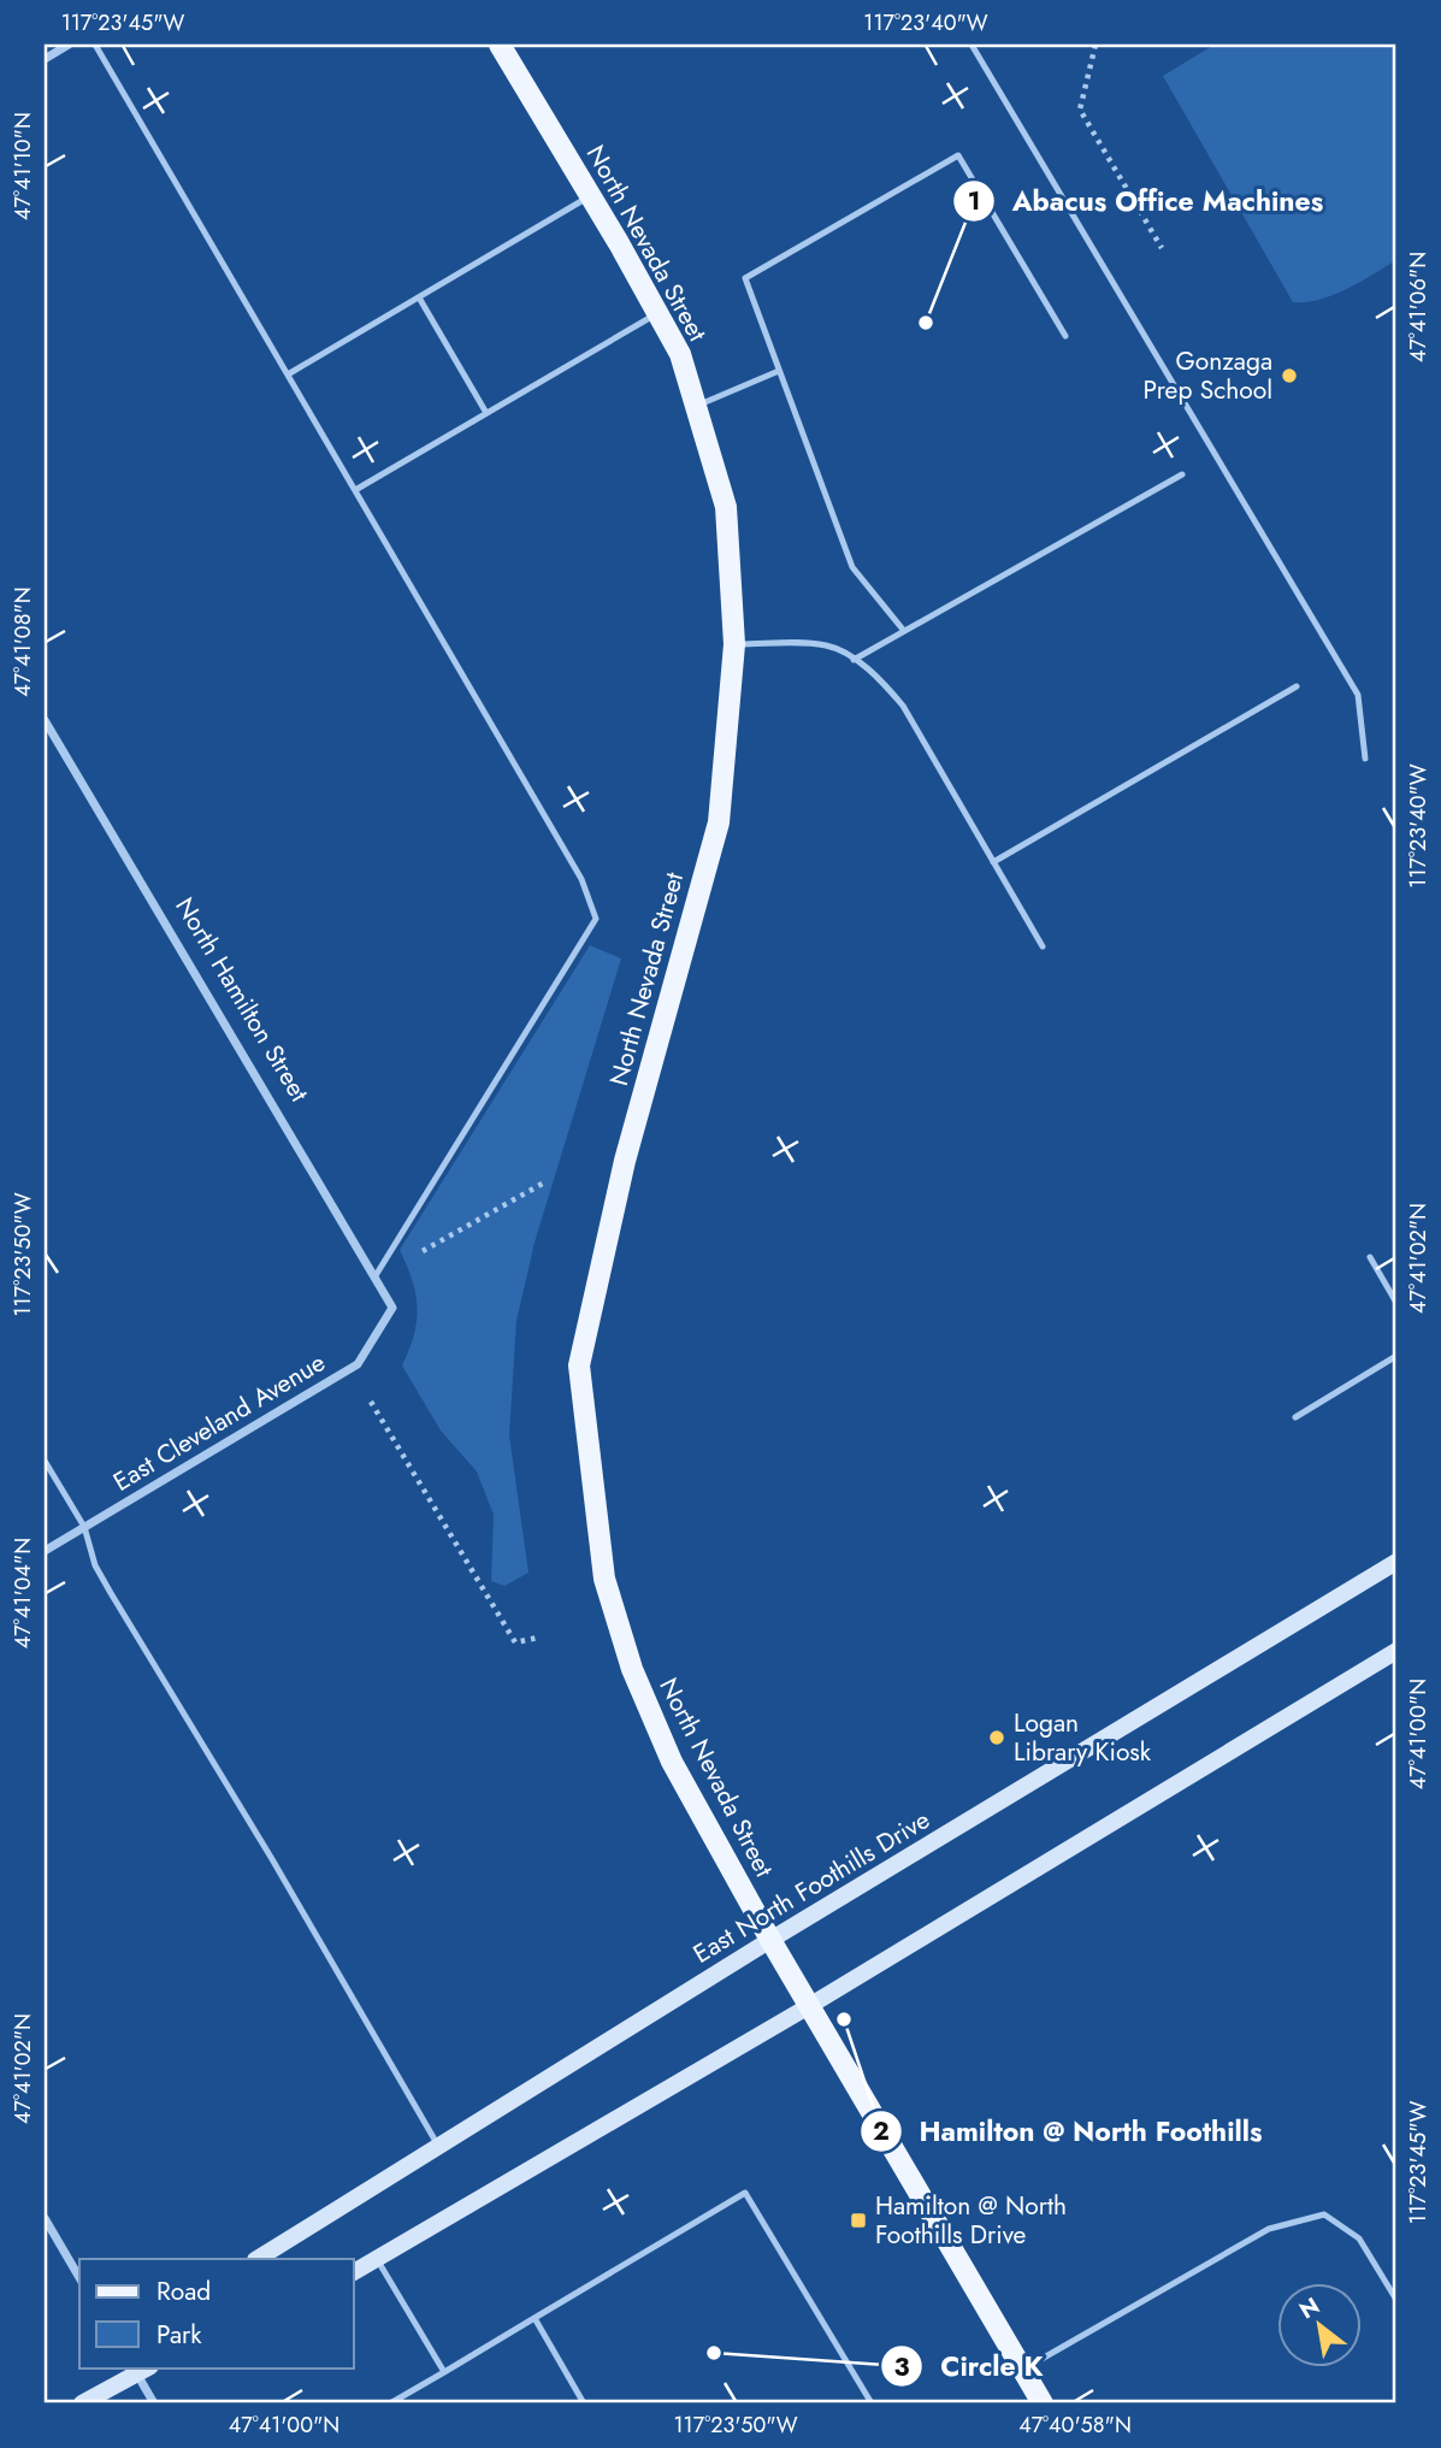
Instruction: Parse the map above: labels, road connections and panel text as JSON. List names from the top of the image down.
{
  "streets": {
    "main road": ["North Nevada Street", "East North Foothills Drive"],
    "street": ["North Hamilton Street", "East Cleveland Avenue"]
  },
  "crossings": [
    ["North Nevada Street", "East North Foothills Drive"],
    ["North Hamilton Street", "East Cleveland Avenue"]
  ],
  "places": {
    "other": [
      "Abacus Office Machines",
      "Gonzaga Prep School",
      "Logan Library Kiosk",
      "Hamilton @ North Foothills",
      "Circle K"
    ],
    "transit": ["Hamilton @ North Foothills Drive"]
  },
  "legend": ["Road", "Park"],
  "north": "top left",
  "coordinates": [
    "117°23'45\"W",
    "117°23'40\"W",
    "47°41'10\"N",
    "47°41'06\"N",
    "47°41'08\"N",
    "117°23'50\"W",
    "47°41'02\"N",
    "47°41'04\"N",
    "47°41'00\"N",
    "47°40'58\"N"
  ]
}
